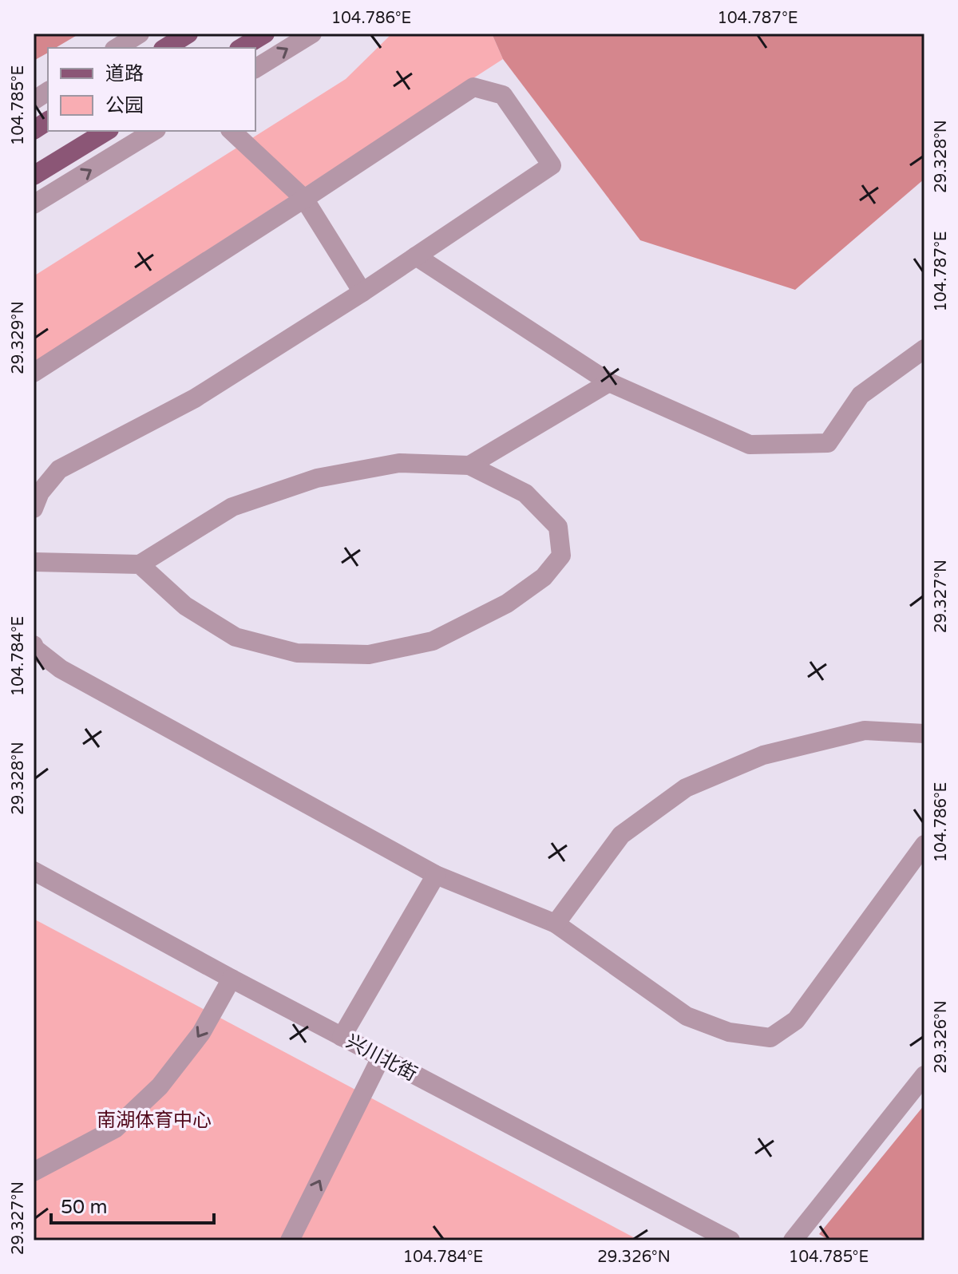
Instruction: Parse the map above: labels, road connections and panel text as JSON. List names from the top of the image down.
{
  "streets": {
    "street": ["兴川北街"]
  },
  "parks": ["南湖体育中心"],
  "legend": ["道路", "公园"],
  "scale_bar": "50 m",
  "coordinates": [
    "104.786°E",
    "104.787°E",
    "104.785°E",
    "29.328°N",
    "29.329°N",
    "29.327°N",
    "104.784°E",
    "29.326°N"
  ]
}
